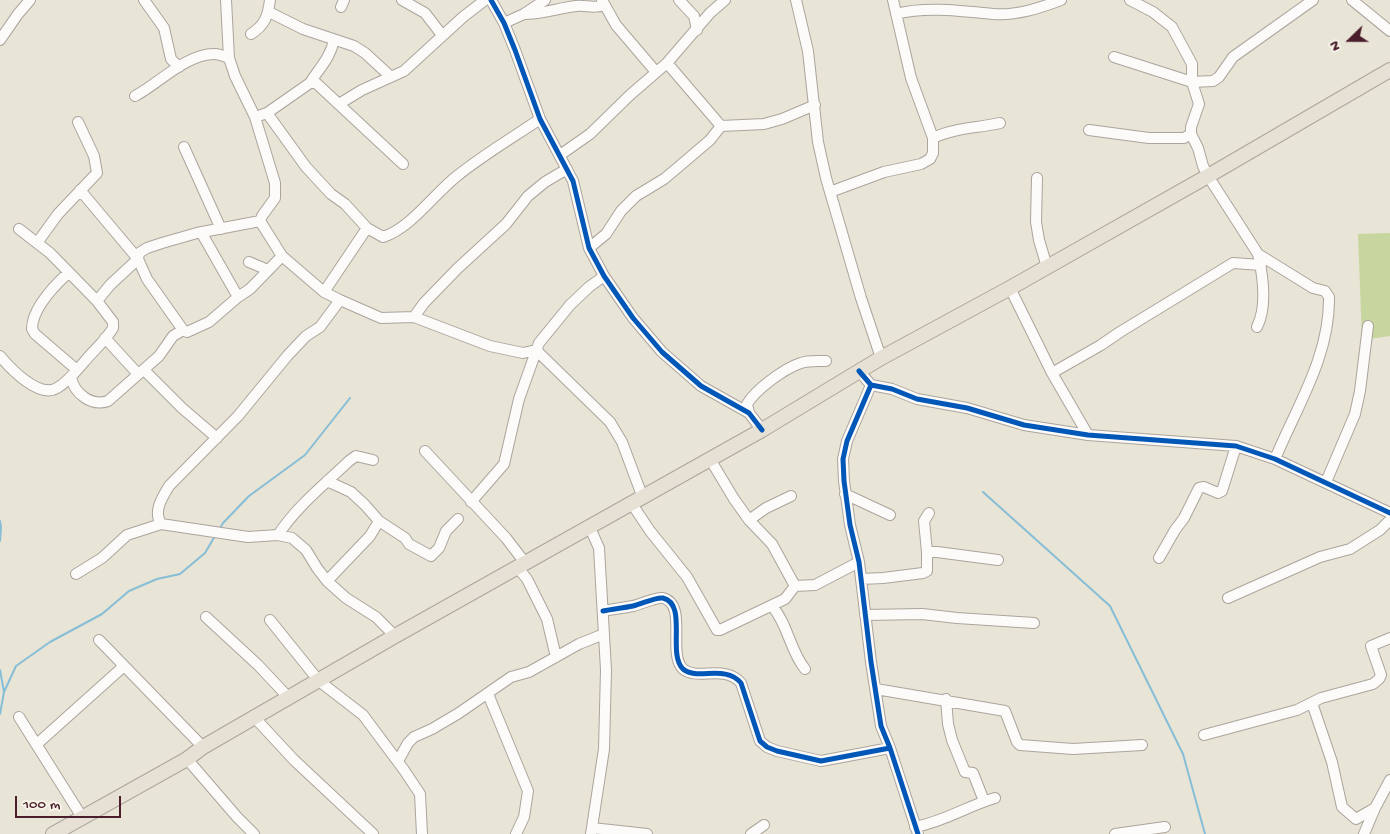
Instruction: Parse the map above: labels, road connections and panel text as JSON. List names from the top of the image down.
{
  "scale_bar": "100 m",
  "north": "left"
}
